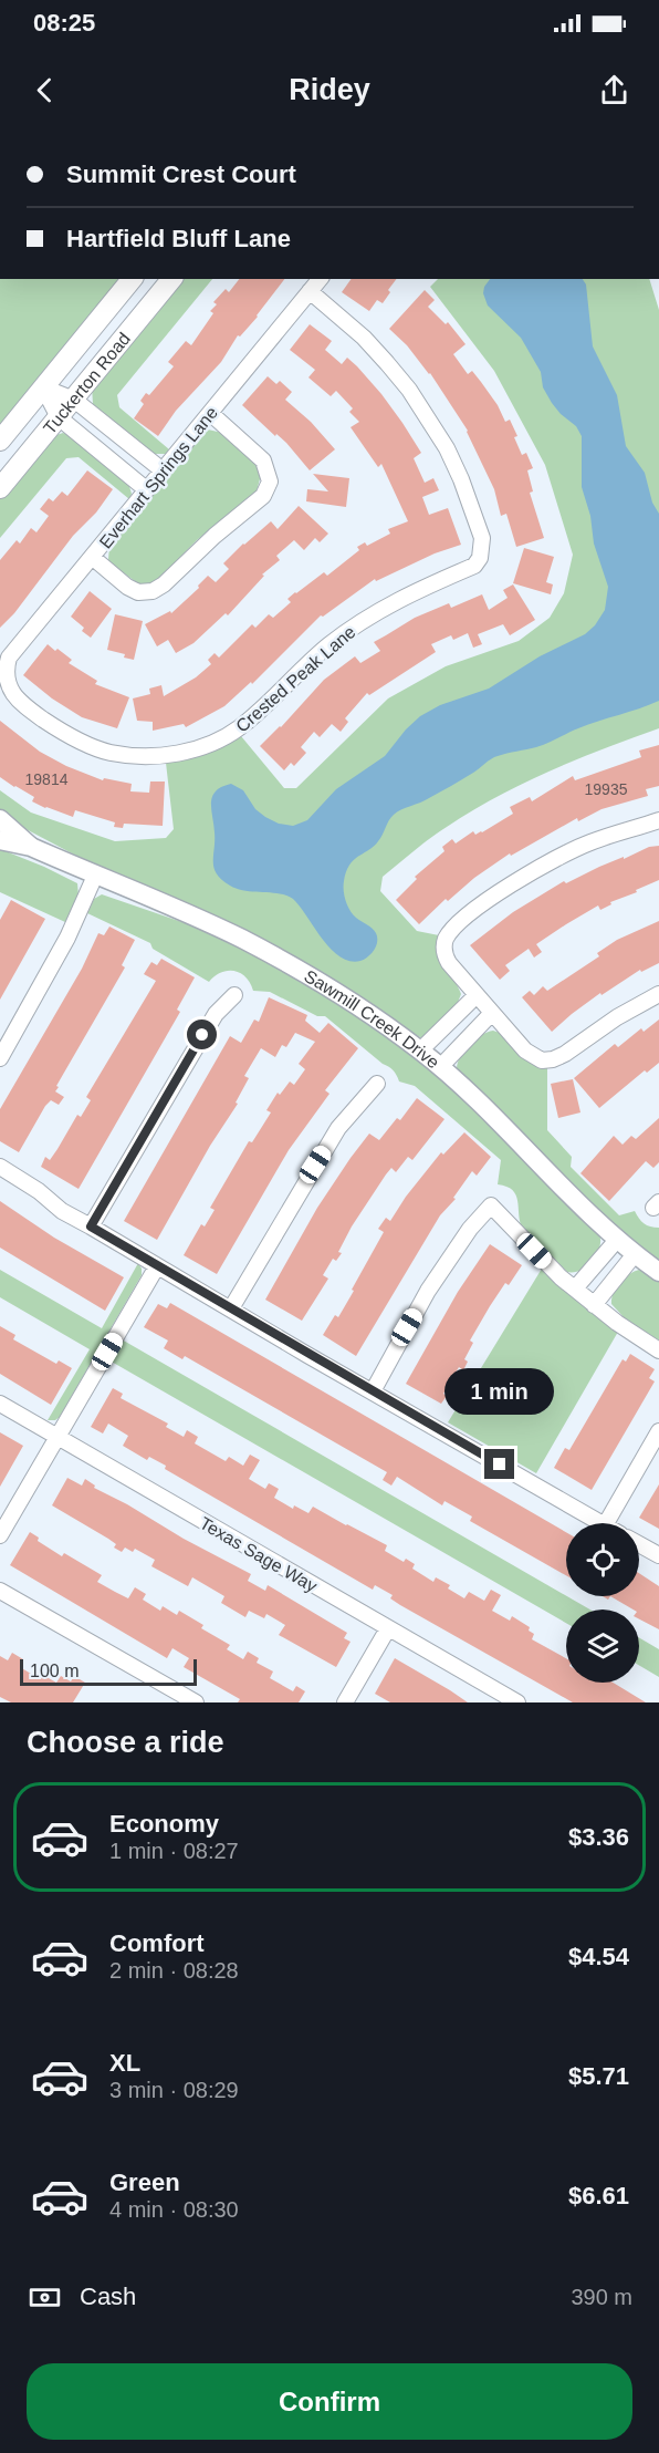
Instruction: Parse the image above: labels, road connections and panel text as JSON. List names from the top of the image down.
{
  "streets": {
    "main road": ["Tuckerton Road"],
    "street": [
      "Everhart Springs Lane",
      "Crested Peak Lane",
      "Sawmill Creek Drive",
      "Texas Sage Way"
    ]
  },
  "crossings": [
    ["Everhart Springs Lane", "Crested Peak Lane"]
  ],
  "house_numbers": ["19814", "19935"],
  "scale_bar": "100 m",
  "page": {
    "status": "08:25",
    "header": "Ridey",
    "banner": ["Summit Crest Court", "Hartfield Bluff Lane"],
    "bubble": "1 min",
    "scale": "100 m",
    "heading": "Choose a ride",
    "list": [
      {
        "name": "Economy",
        "note": "1 min · 08:27",
        "value": "$3.36"
      },
      {
        "name": "Comfort",
        "note": "2 min · 08:28",
        "value": "$4.54"
      },
      {
        "name": "XL",
        "note": "3 min · 08:29",
        "value": "$5.71"
      },
      {
        "name": "Green",
        "note": "4 min · 08:30",
        "value": "$6.61"
      }
    ],
    "pay": ["Cash", "390 m"],
    "buttons": "Confirm"
  }
}
